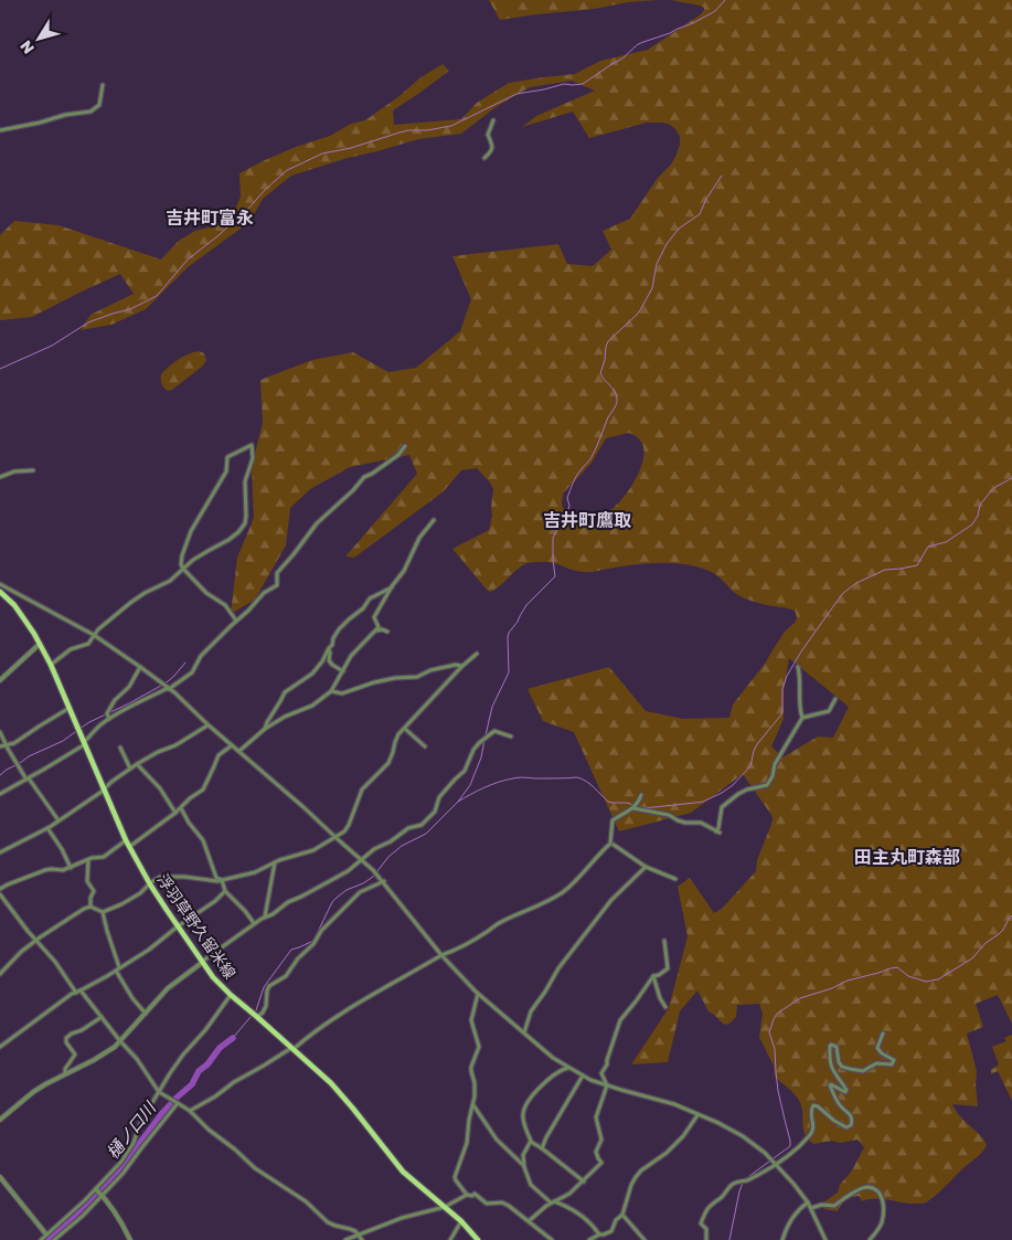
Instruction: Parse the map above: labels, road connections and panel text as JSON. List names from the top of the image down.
{
  "streets": {
    "main road": ["浮羽草野久留米線"]
  },
  "districts": ["吉井町富永", "吉井町鷹取", "田主丸町森部"],
  "water": ["樋ノ口川"],
  "north": "bottom left"
}
